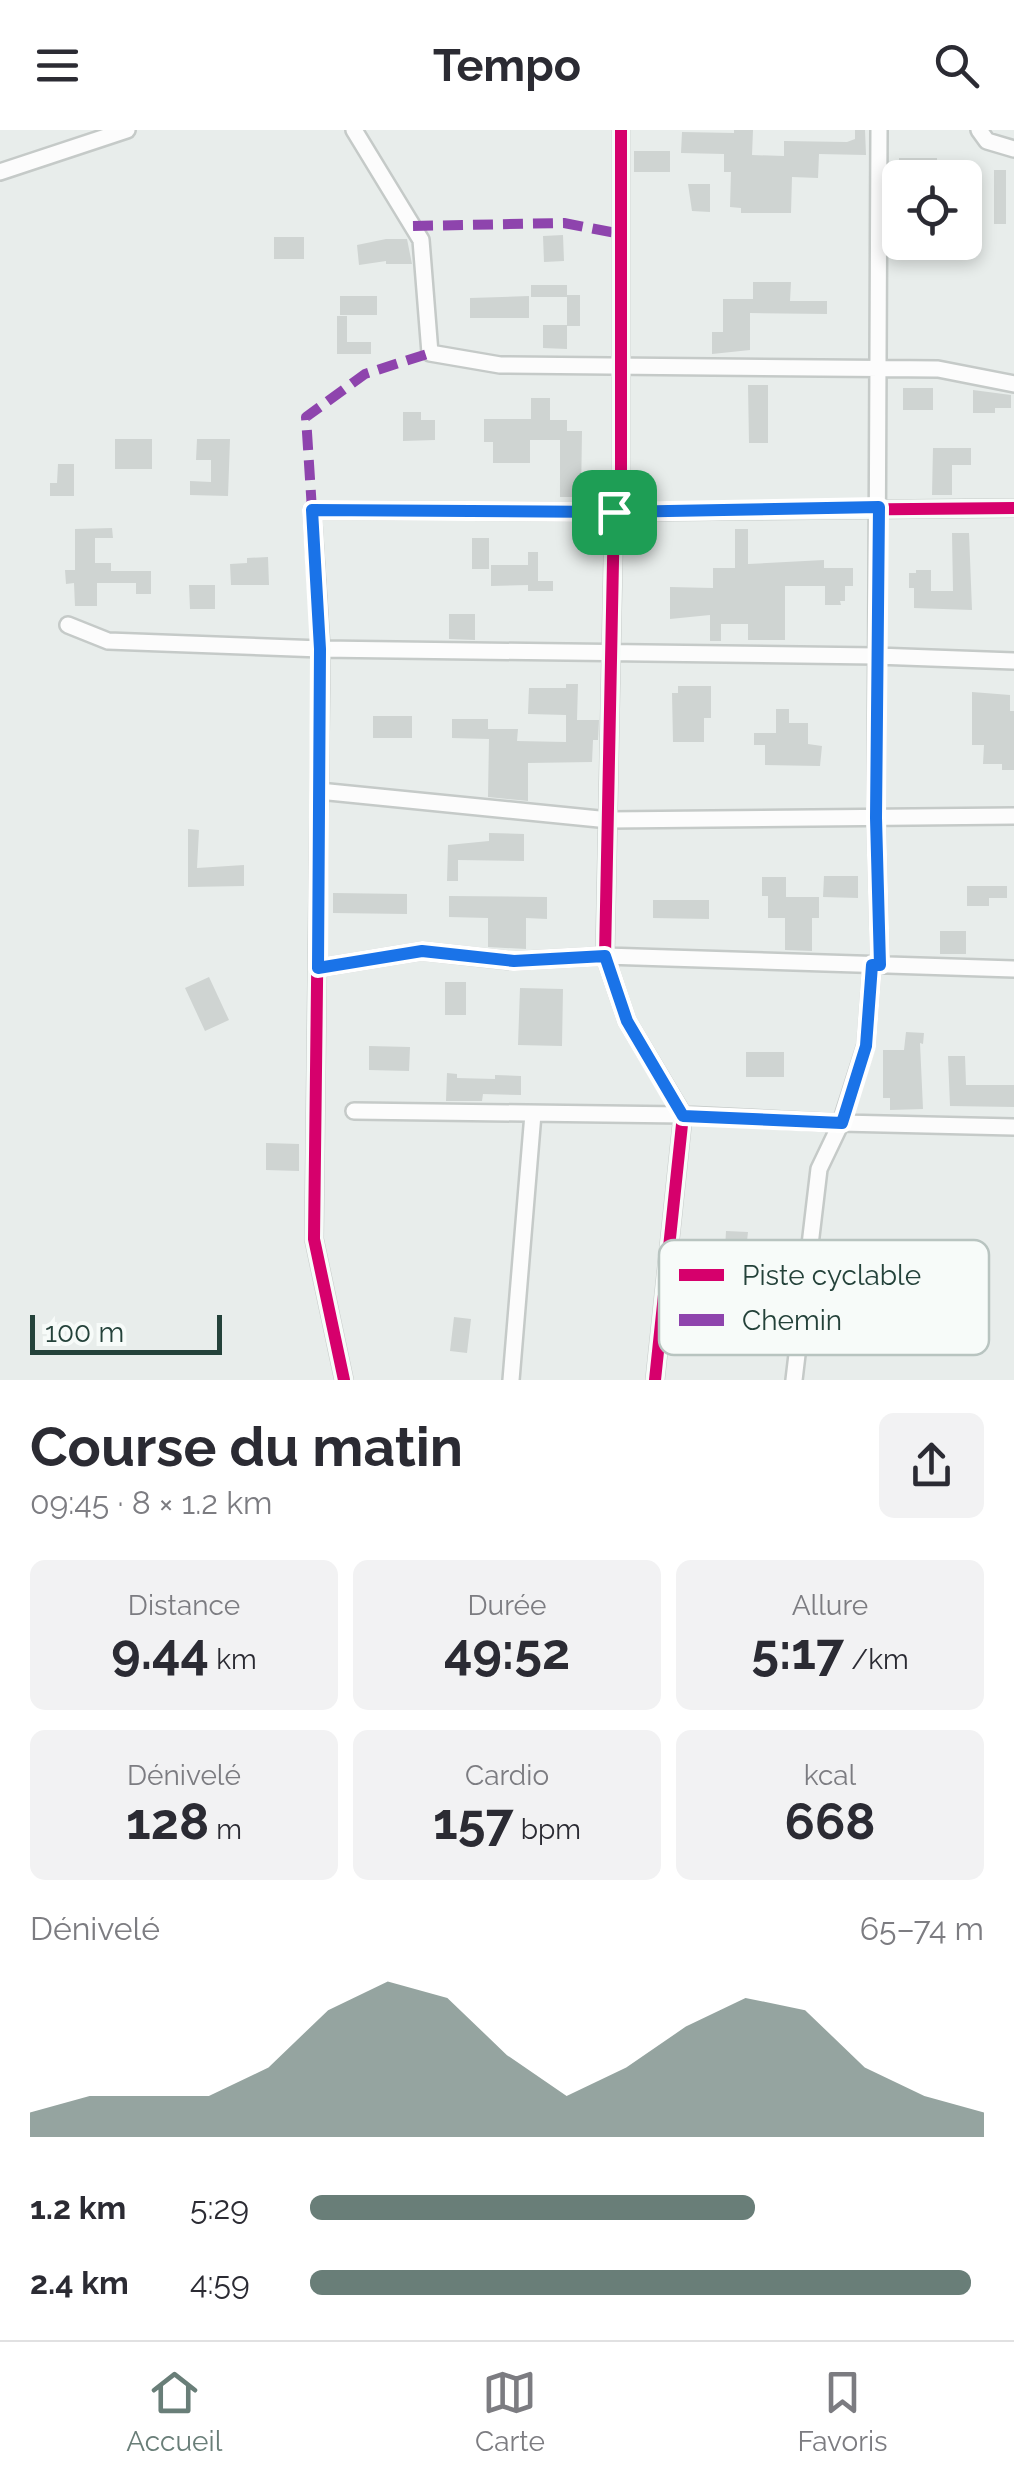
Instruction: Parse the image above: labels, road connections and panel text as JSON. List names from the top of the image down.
{
  "legend": ["Piste cyclable", "Chemin"],
  "scale_bar": "100 m",
  "page": {
    "header": "Tempo",
    "scale": "100 m",
    "heading": ["Course du matin", "09:45 · 8 × 1.2 km"],
    "stats": [
      ["Distance", "9.44 km"],
      ["Durée", "49:52"],
      ["Allure", "5:17 /km"],
      ["Dénivelé", "128 m"],
      ["Cardio", "157 bpm"],
      ["kcal", "668"]
    ],
    "chart": ["Dénivelé", "65–74 m"],
    "list": [
      {
        "name": "1.2 km",
        "note": "5:29"
      },
      {
        "name": "2.4 km",
        "note": "4:59"
      }
    ],
    "tabs": ["Accueil", "Carte", "Favoris"]
  }
}
